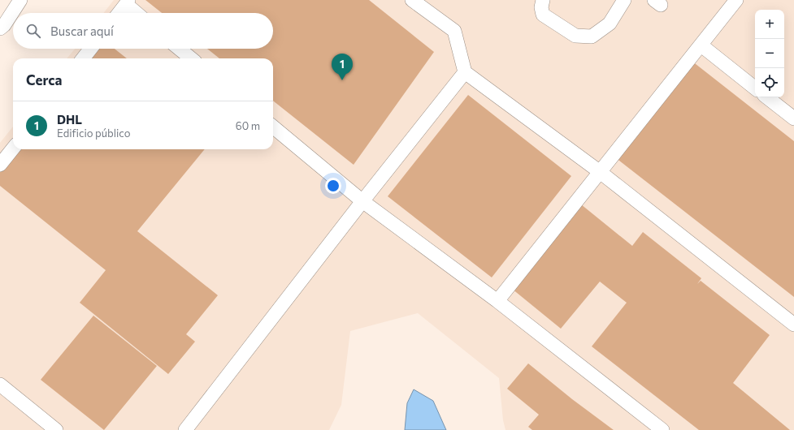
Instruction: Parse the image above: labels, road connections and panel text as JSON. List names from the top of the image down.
{
  "page": {
    "map_buttons": ["+", "−"],
    "search": "Buscar aquí",
    "pins": "1",
    "heading": "Cerca",
    "list": [
      {
        "mark": "1",
        "name": "DHL",
        "note": "Edificio público",
        "value": "60 m"
      }
    ]
  }
}
